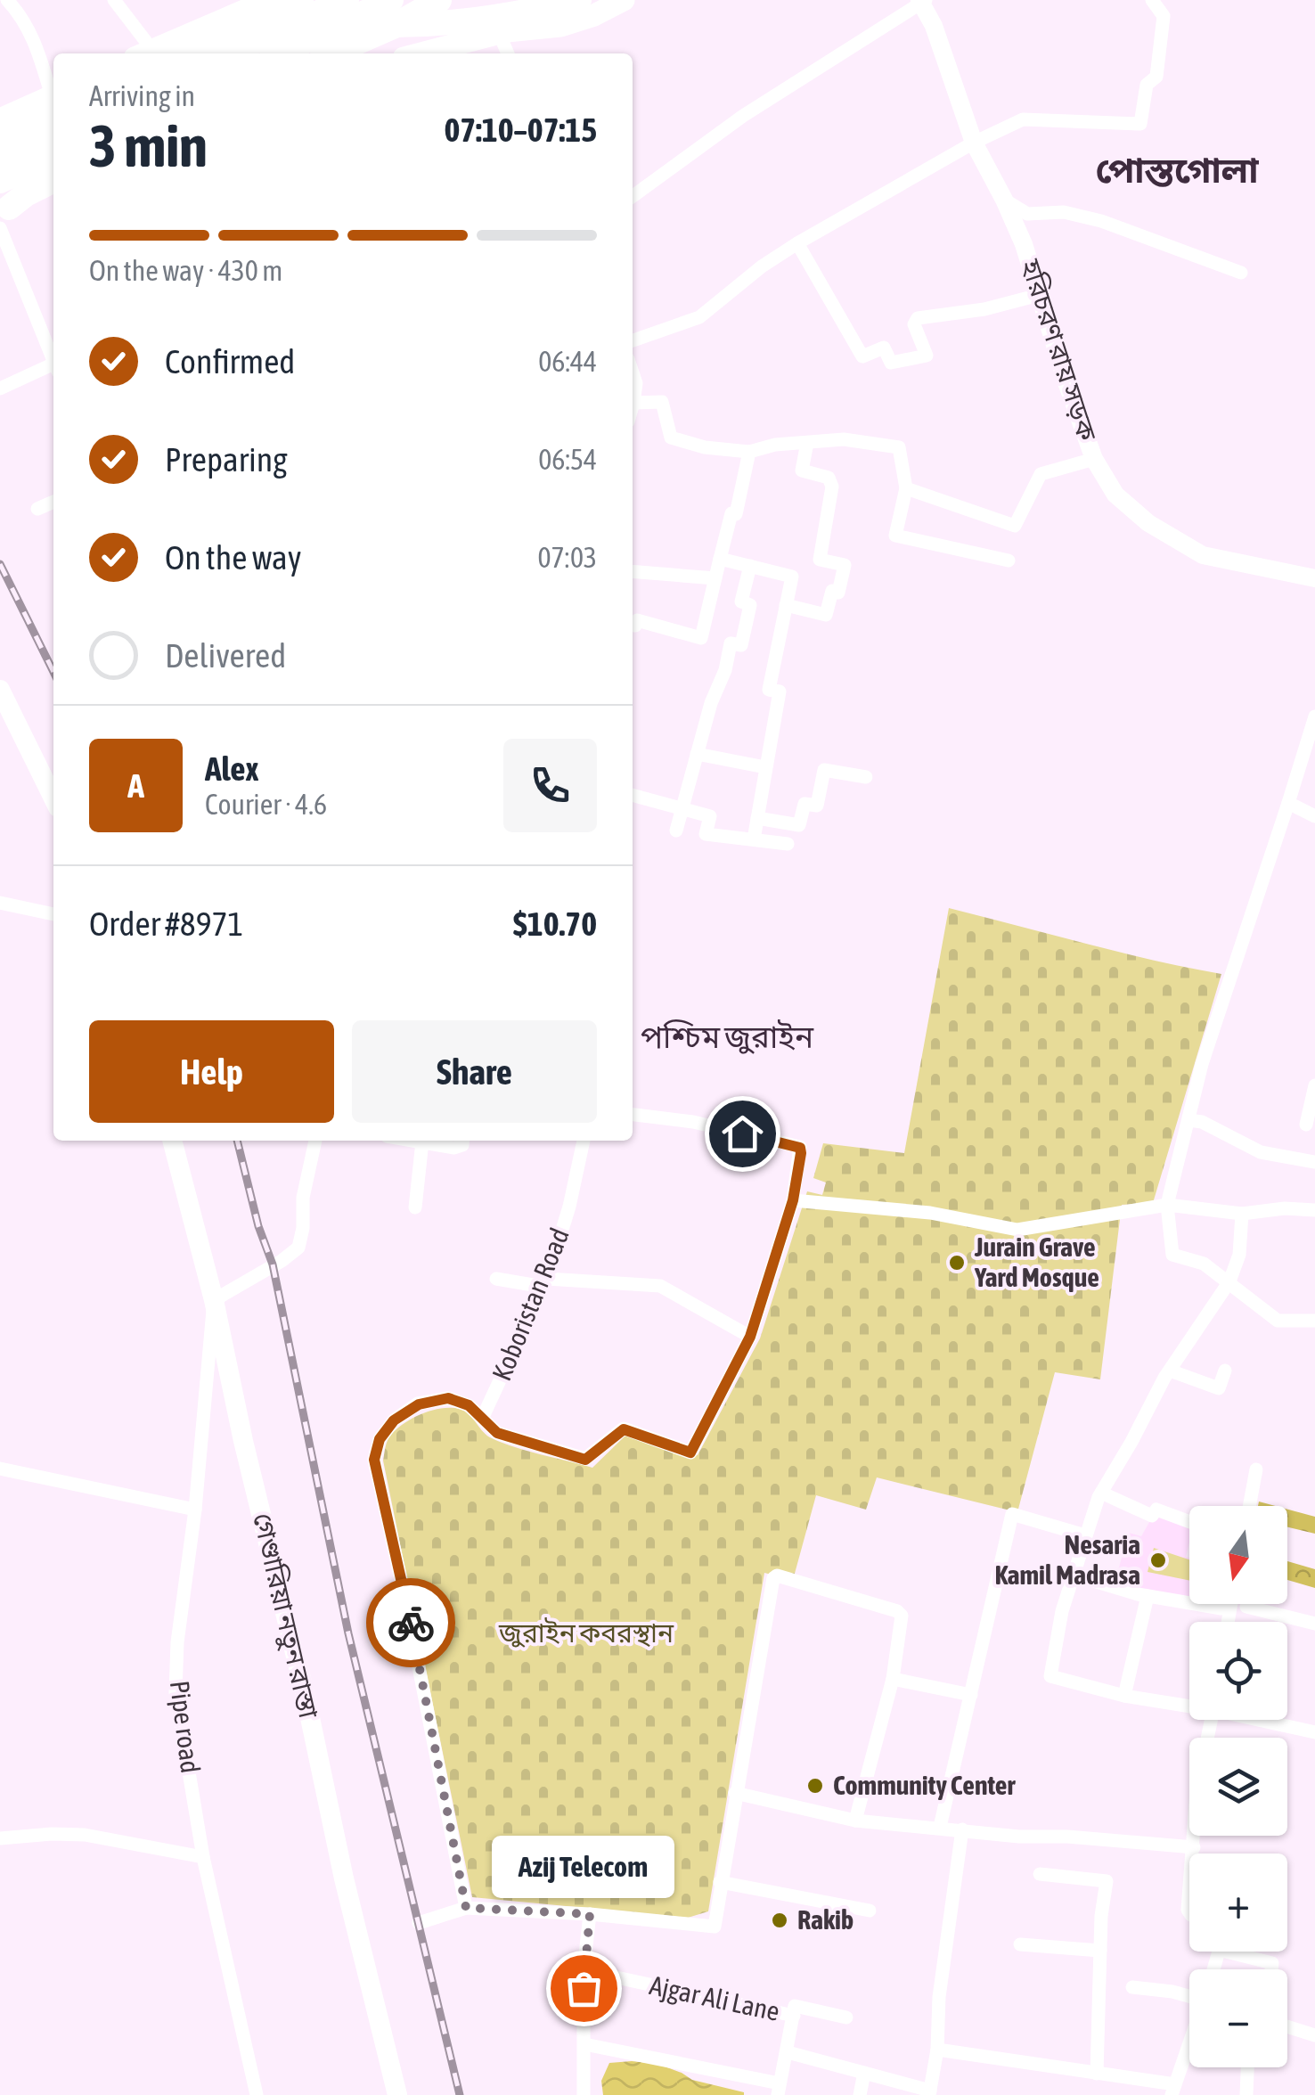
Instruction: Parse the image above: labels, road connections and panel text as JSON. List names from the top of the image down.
{
  "streets": {
    "main road": ["হরিচরণ রায় সড়ক", "গেণ্ডারিয়া নতুন রাস্তা"],
    "street": ["Koboristan Road", "Pipe road", "Ajgar Ali Lane"]
  },
  "crossings": [
    ["গেণ্ডারিয়া নতুন রাস্তা", "Pipe road"]
  ],
  "districts": ["পোস্তগোলা", "পশ্চিম জুরাইন"],
  "parks": ["জুরাইন কবরস্থান"],
  "places": [
    "Jurain Grave Yard Mosque",
    "Nesaria Kamil Madrasa",
    "Community Center",
    "Rakib",
    "Azij Telecom"
  ],
  "north": "bottom",
  "page": {
    "heading": ["3 min", "Arriving in", "07:10–07:15"],
    "panel": [
      "Alex",
      "Courier · 4.6",
      "Order #8971",
      "$10.70"
    ],
    "bar": "On the way · 430 m",
    "list": [
      ["Confirmed", "06:44"],
      ["Preparing", "06:54"],
      ["On the way", "07:03"],
      "Delivered"
    ],
    "round": "A",
    "buttons": ["Help", "Share"],
    "map_buttons": ["+", "−"],
    "bubble": "Azij Telecom"
  }
}
